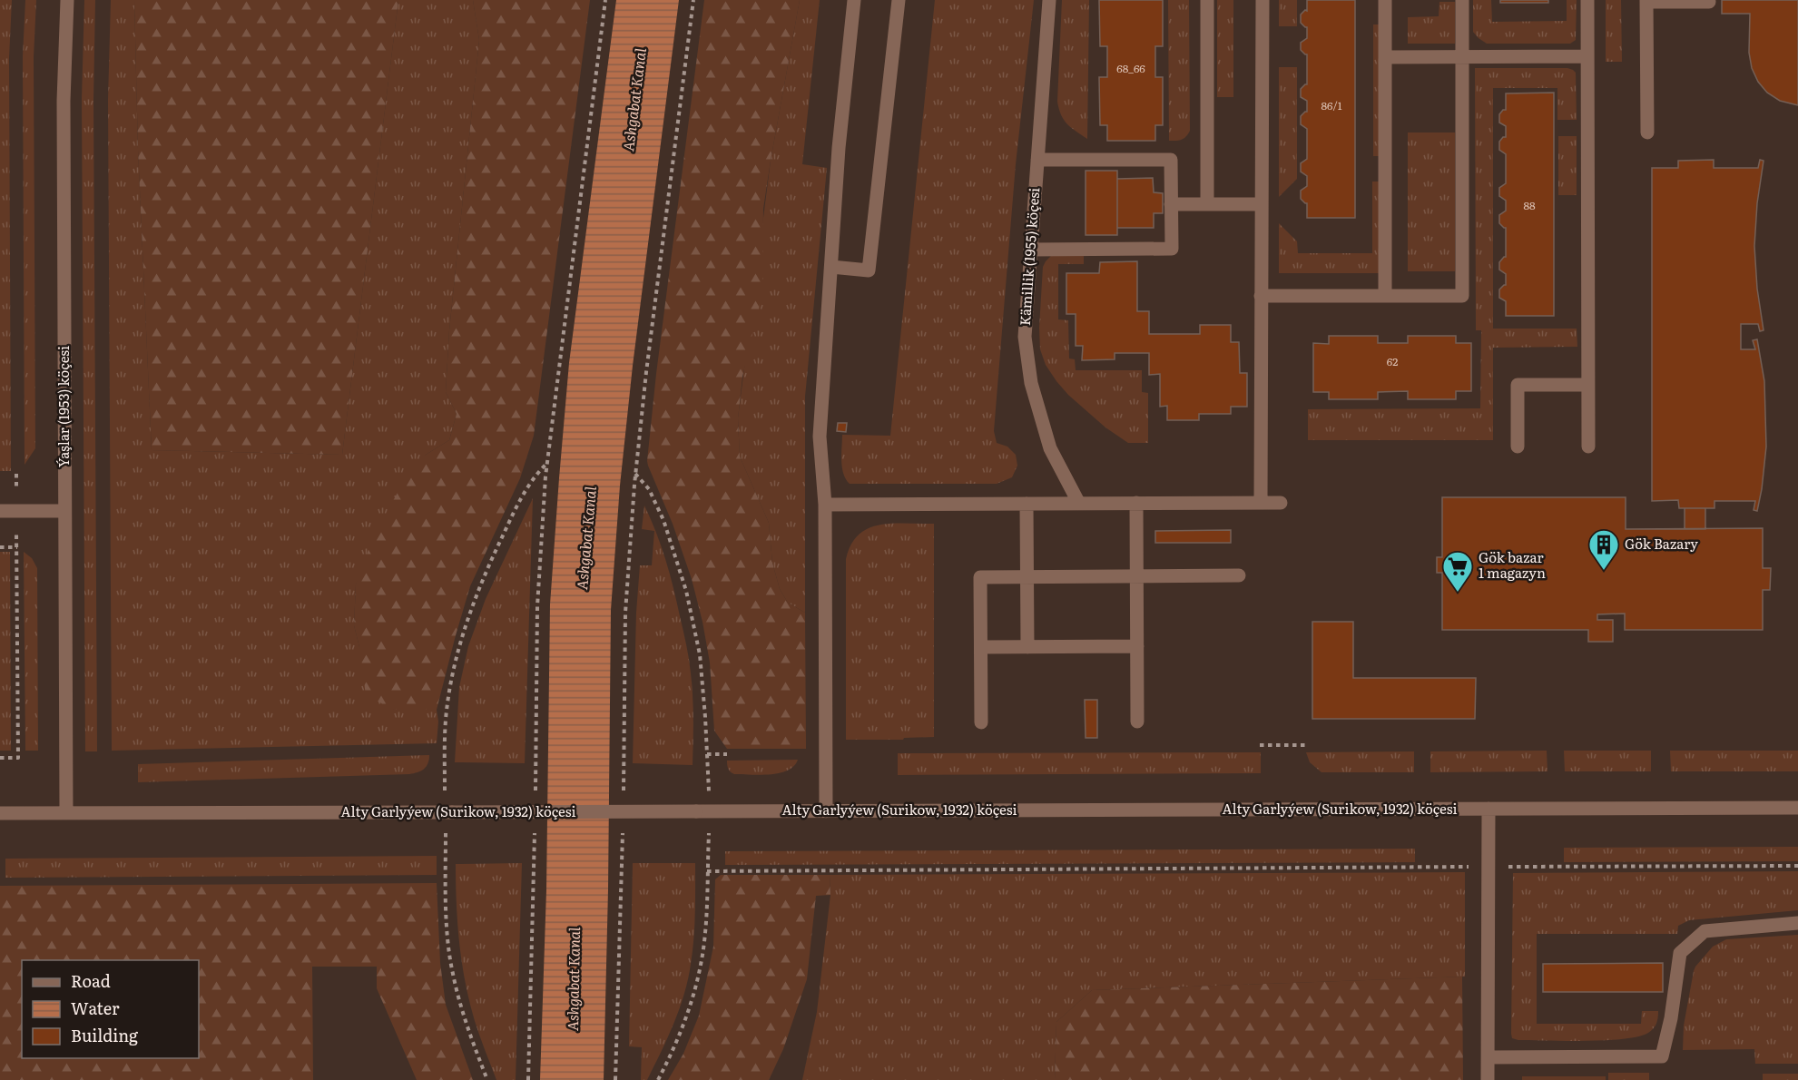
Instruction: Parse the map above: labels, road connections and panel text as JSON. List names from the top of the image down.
{
  "streets": {
    "street": ["Kämillik (1955) köçesi", "Ýaşlar (1953) köçesi", "Alty Garlyýew (Surikow, 1932) köçesi"]
  },
  "crossings": [
    ["Ýaşlar (1953) köçesi", "Alty Garlyýew (Surikow, 1932) köçesi"]
  ],
  "water": ["Ashgabat Kanal"],
  "places": {
    "building": ["Gök Bazary"],
    "supermarket": ["Gök bazar 1 magazyn"]
  },
  "house_numbers": [
    "68_66",
    "86/1",
    "88",
    "62"
  ],
  "legend": ["Road", "Water", "Building"]
}
